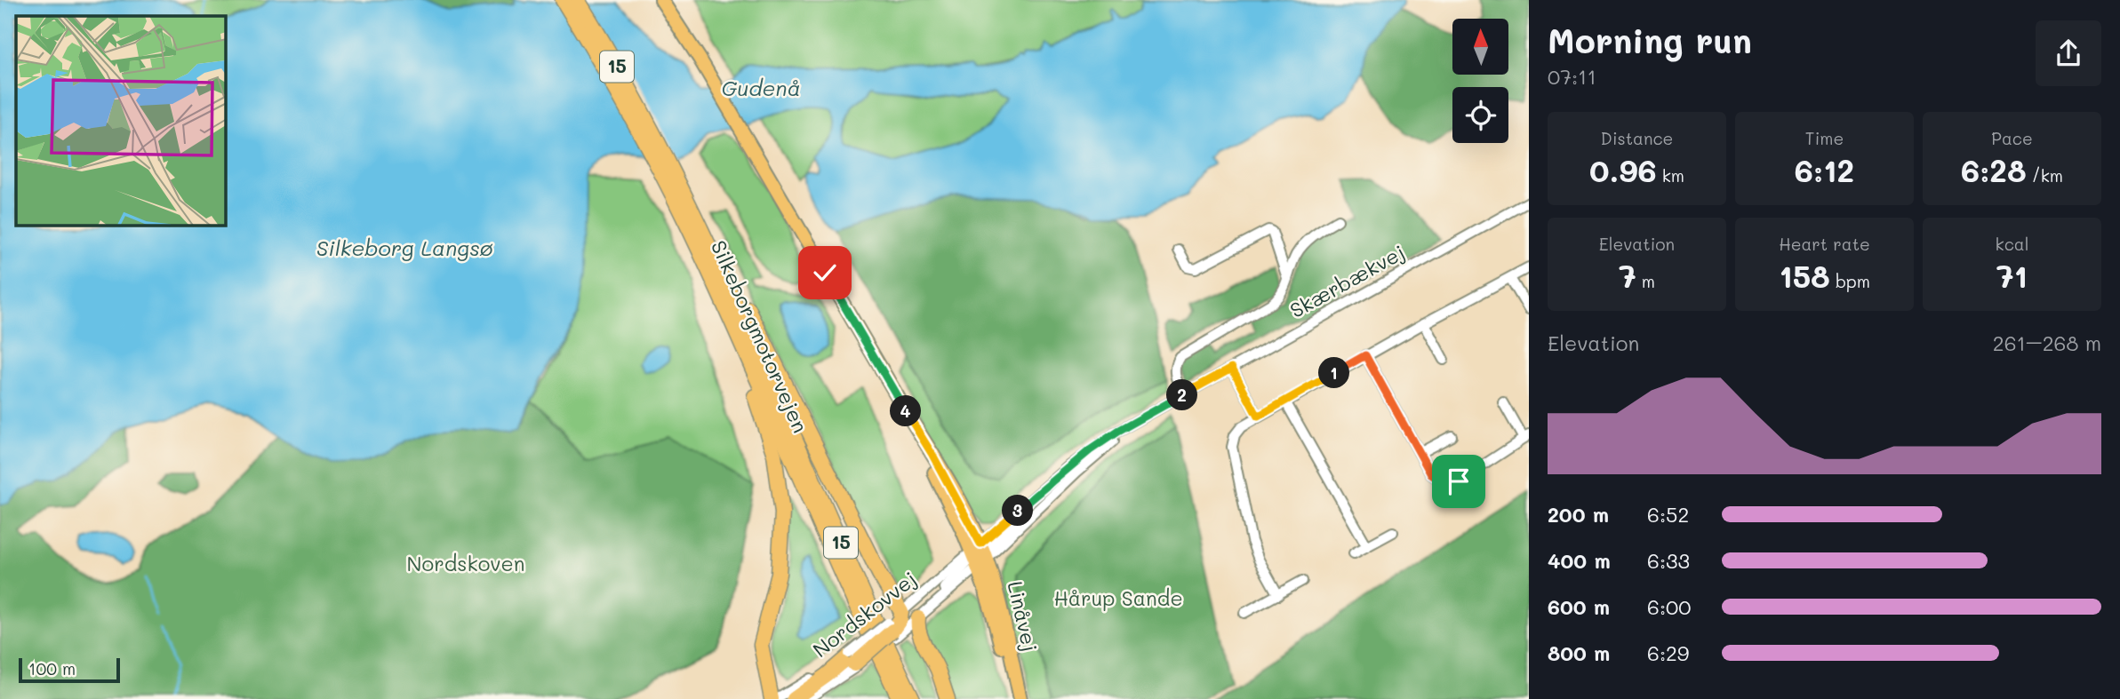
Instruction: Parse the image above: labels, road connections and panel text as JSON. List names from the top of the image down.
{
  "streets": {
    "highway": ["15", "Silkeborgmotorvejen"],
    "main road": ["Linåvej"],
    "street": ["Skærbækvej", "Nordskovvej"]
  },
  "crossings": [
    ["15", "Silkeborgmotorvejen"],
    ["Skærbækvej", "Nordskovvej"],
    ["Skærbækvej", "Linåvej"],
    ["Nordskovvej", "Linåvej"]
  ],
  "water": ["Gudenå", "Silkeborg Langsø"],
  "parks": ["Nordskoven", "Hårup Sande"],
  "scale_bar": "100 m",
  "north": "top",
  "page": {
    "heading": ["Morning run", "07:11"],
    "stats": [
      ["Distance", "0.96 km"],
      ["Time", "6:12"],
      ["Pace", "6:28 /km"],
      ["Elevation", "7 m"],
      ["Heart rate", "158 bpm"],
      ["kcal", "71"]
    ],
    "chart": ["Elevation", "261–268 m"],
    "pins": [
      "1",
      "2",
      "4",
      "3"
    ],
    "list": [
      {
        "name": "200 m",
        "note": "6:52"
      },
      {
        "name": "400 m",
        "note": "6:33"
      },
      {
        "name": "600 m",
        "note": "6:00"
      },
      {
        "name": "800 m",
        "note": "6:29"
      }
    ],
    "scale": "100 m"
  }
}
